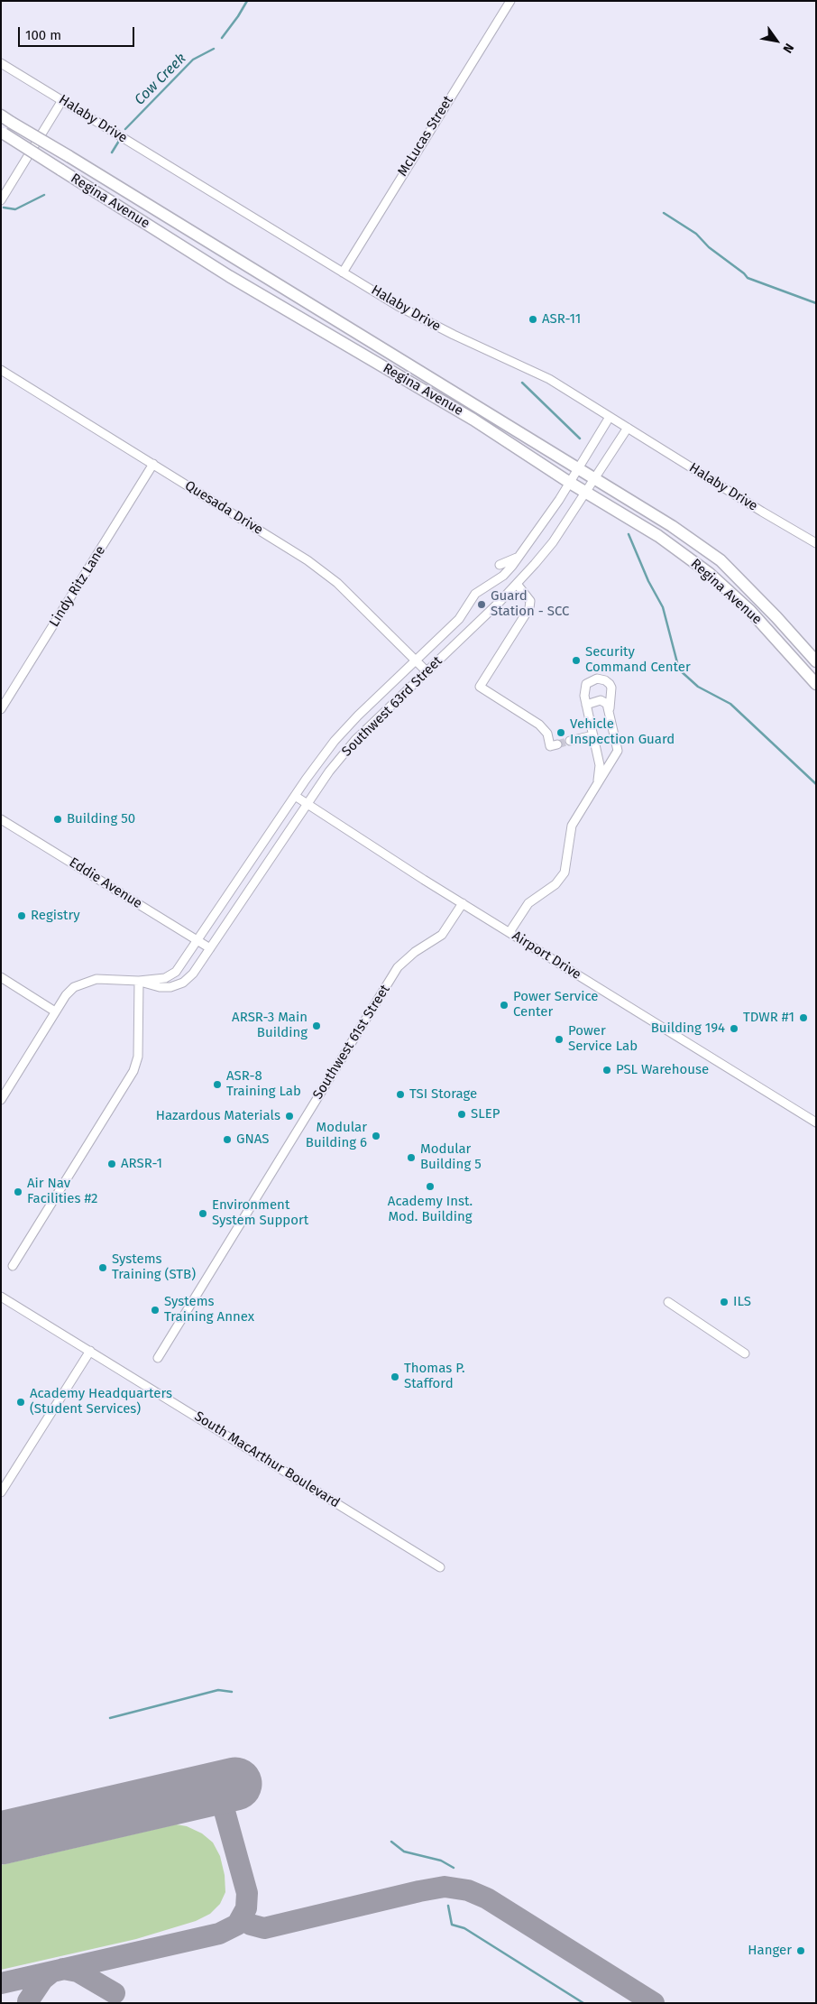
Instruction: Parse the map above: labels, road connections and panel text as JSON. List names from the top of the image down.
{
  "streets": {
    "main road": ["Regina Avenue"],
    "street": [
      "Halaby Drive",
      "McLucas Street",
      "Quesada Drive",
      "Lindy Ritz Lane",
      "Southwest 63rd Street",
      "Eddie Avenue",
      "Airport Drive",
      "Southwest 61st Street",
      "South MacArthur Boulevard"
    ]
  },
  "crossings": [
    ["Halaby Drive", "McLucas Street"],
    ["Halaby Drive", "Southwest 63rd Street"],
    ["Regina Avenue", "Southwest 63rd Street"],
    ["Quesada Drive", "Lindy Ritz Lane"],
    ["Quesada Drive", "Southwest 63rd Street"],
    ["Southwest 63rd Street", "Eddie Avenue"],
    ["Southwest 63rd Street", "Airport Drive"],
    ["Airport Drive", "Southwest 61st Street"]
  ],
  "water": ["Cow Creek"],
  "places": [
    "ASR-11",
    "Guard Station - SCC",
    "Security Command Center",
    "Vehicle Inspection Guard",
    "Building 50",
    "Registry",
    "Power Service Center",
    "TDWR #1",
    "ARSR-3 Main Building",
    "Building 194",
    "Power Service Lab",
    "PSL Warehouse",
    "ASR-8 Training Lab",
    "TSI Storage",
    "SLEP",
    "Hazardous Materials",
    "Modular Building 6",
    "GNAS",
    "Modular Building 5",
    "ARSR-1",
    "Academy Inst. Mod. Building",
    "Air Nav Facilities #2",
    "Environment System Support",
    "Systems Training (STB)",
    "ILS",
    "Systems Training Annex",
    "Thomas P. Stafford",
    "Academy Headquarters (Student Services)",
    "Hanger"
  ],
  "scale_bar": "100 m",
  "north": "bottom right"
}
